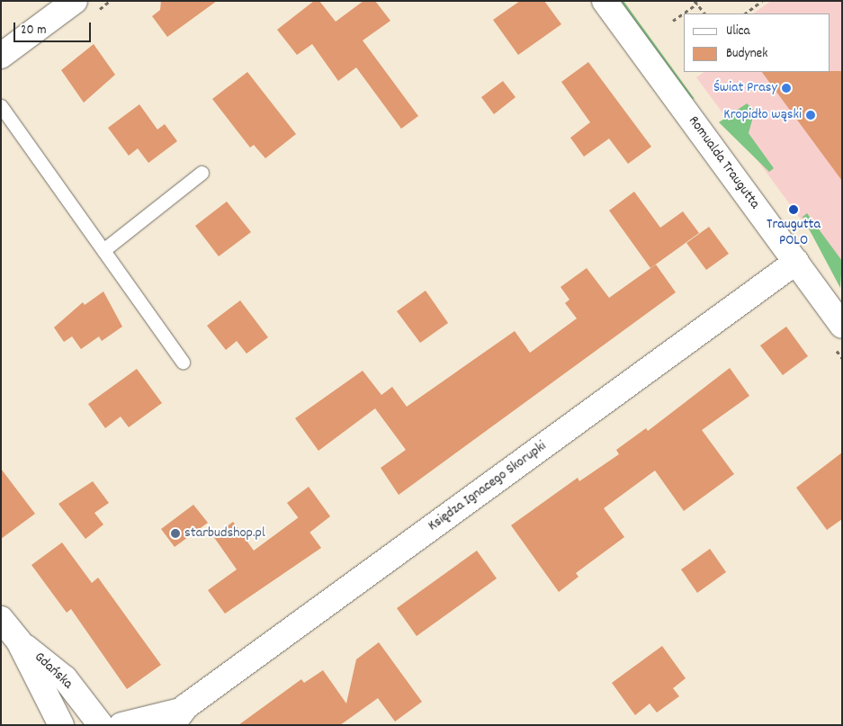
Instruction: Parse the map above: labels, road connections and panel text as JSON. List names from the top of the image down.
{
  "streets": {
    "street": ["Romualda Traugutta", "Księdza Ignacego Skorupki", "Gdańska"]
  },
  "crossings": [
    ["Romualda Traugutta", "Księdza Ignacego Skorupki"]
  ],
  "places": [
    "Świat Prasy",
    "Kropidło wąski",
    "Traugutta POLO",
    "starbudshop.pl"
  ],
  "legend": ["Ulica", "Budynek"],
  "scale_bar": "20 m"
}
